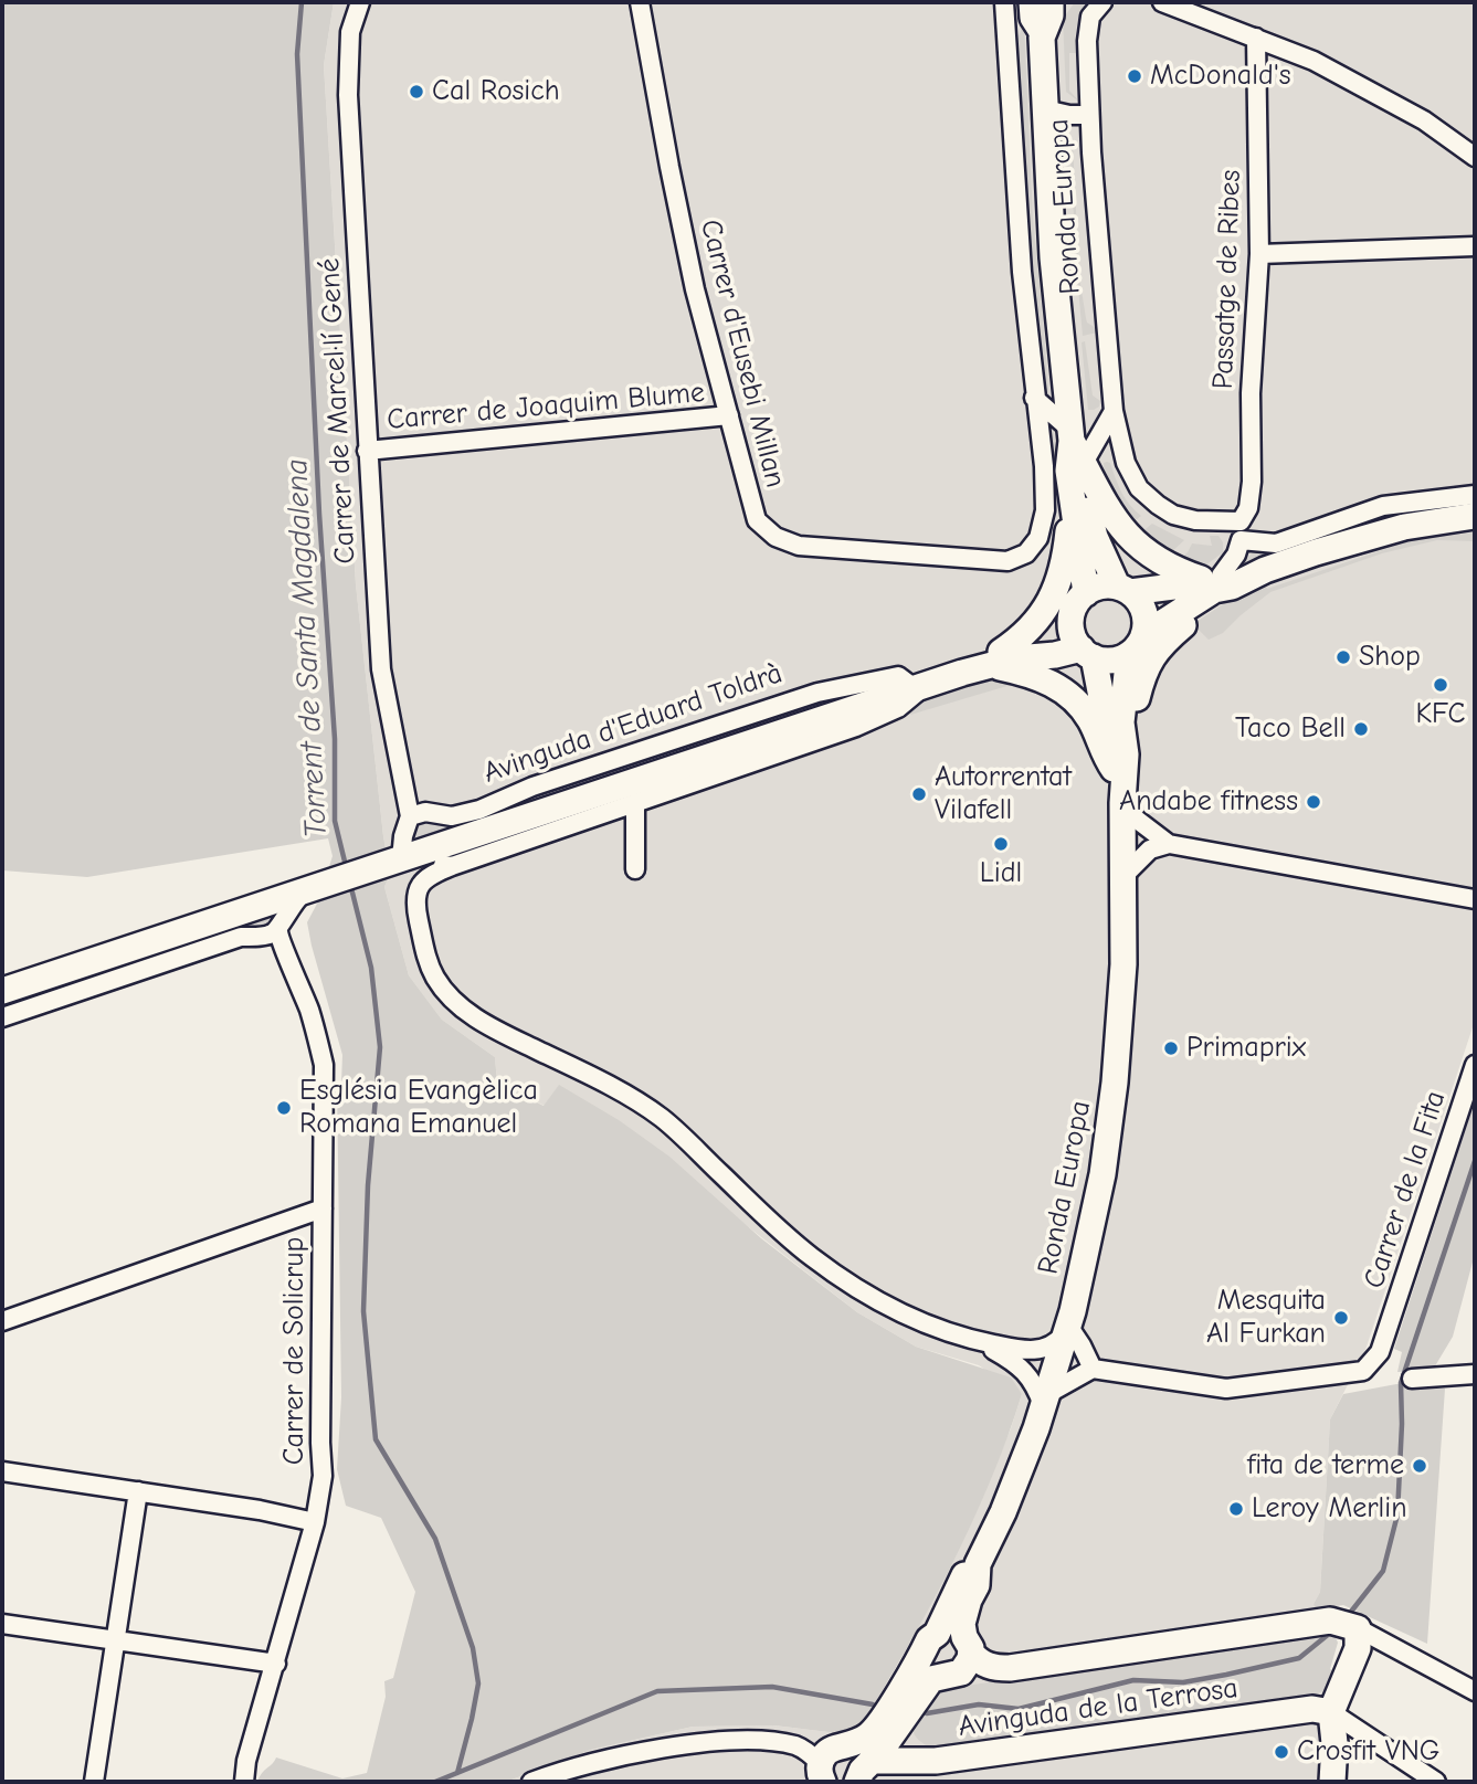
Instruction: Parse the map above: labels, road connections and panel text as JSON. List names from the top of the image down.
{
  "streets": {
    "street": [
      "Ronda Europa",
      "Passatge de Ribes",
      "Carrer d'Eusebi Millan",
      "Carrer de Joaquim Blume",
      "Carrer de Marcel·lí Gené",
      "Avinguda d'Eduard Toldrà",
      "Carrer de la Fita",
      "Carrer de Solicrup",
      "Avinguda de la Terrosa"
    ]
  },
  "crossings": [
    ["Ronda Europa", "Passatge de Ribes"],
    ["Ronda Europa", "Carrer d'Eusebi Millan"],
    ["Ronda Europa", "Avinguda d'Eduard Toldrà"],
    ["Ronda Europa", "Avinguda de la Terrosa"],
    ["Carrer d'Eusebi Millan", "Carrer de Joaquim Blume"],
    ["Carrer de Joaquim Blume", "Carrer de Marcel·lí Gené"],
    ["Carrer de Marcel·lí Gené", "Avinguda d'Eduard Toldrà"]
  ],
  "water": ["Torrent de Santa Magdalena"],
  "places": [
    "McDonald's",
    "Cal Rosich",
    "Shop",
    "KFC",
    "Taco Bell",
    "Autorrentat Vilafell",
    "Andabe fitness",
    "Lidl",
    "Primaprix",
    "Església Evangèlica Romana Emanuel",
    "Mesquita Al Furkan",
    "fita de terme",
    "Leroy Merlin",
    "Crosfit VNG"
  ]
}
